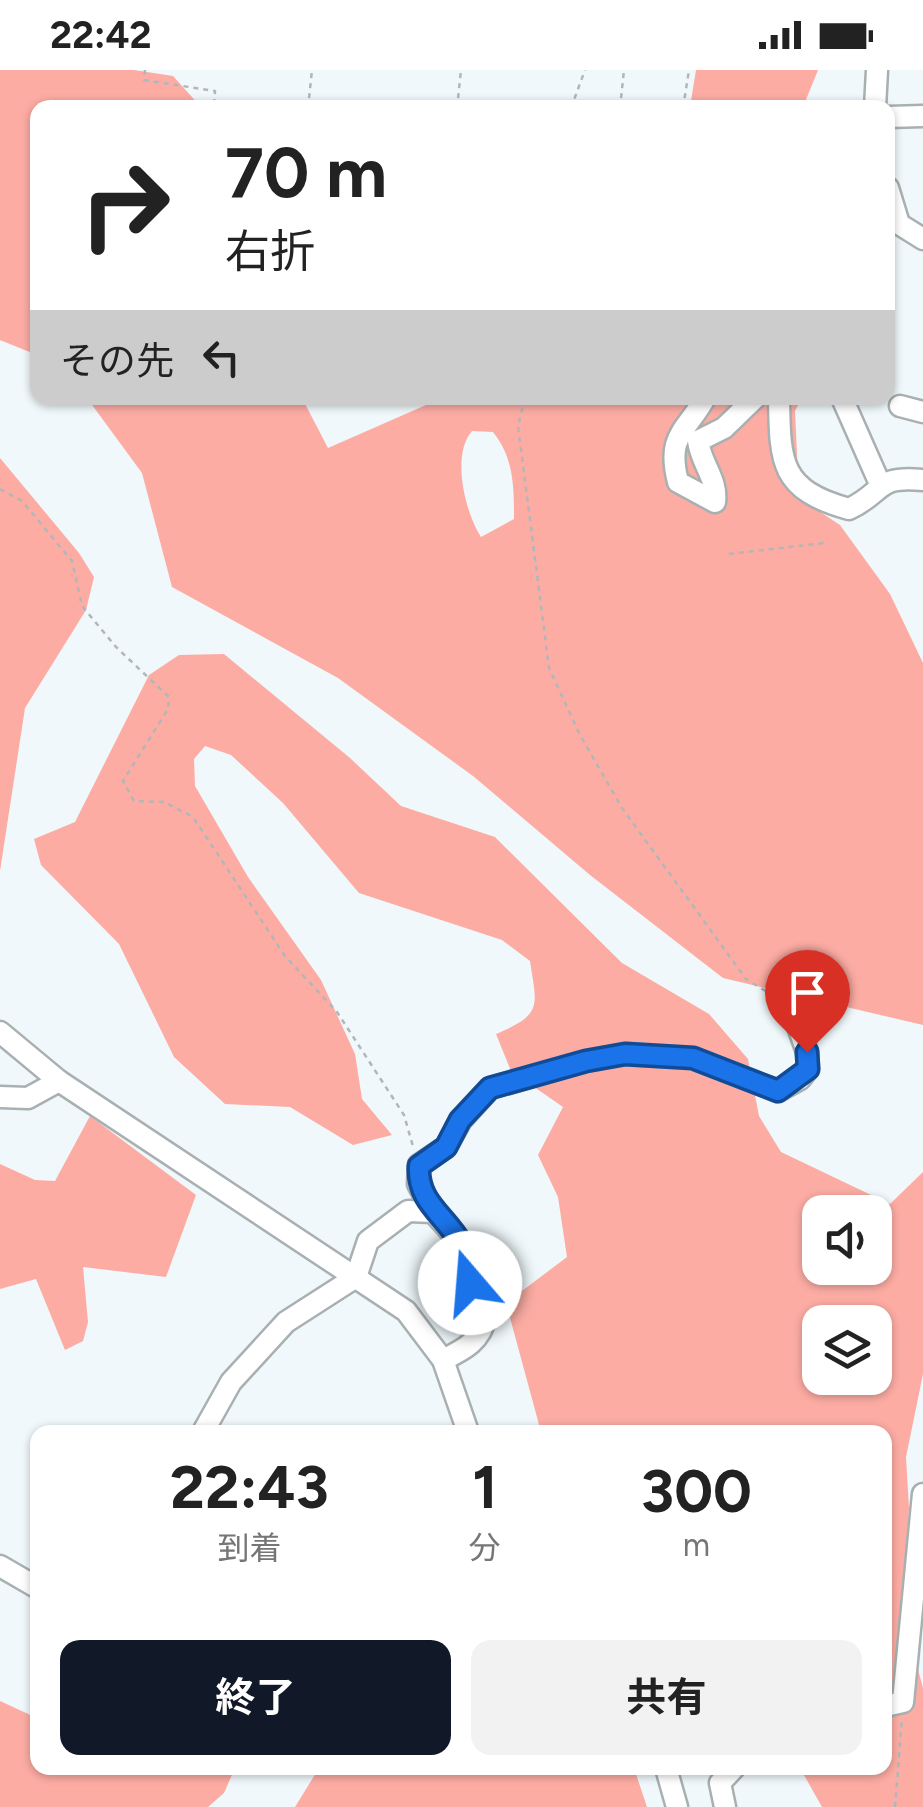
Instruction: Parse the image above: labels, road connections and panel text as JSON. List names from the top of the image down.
{
  "page": {
    "status": "22:42",
    "turn": ["70 m", "右折"],
    "then": "その先",
    "eta": [
      "22:43",
      "到着",
      "1",
      "分",
      "300",
      "m"
    ],
    "buttons": ["終了", "共有"]
  }
}
